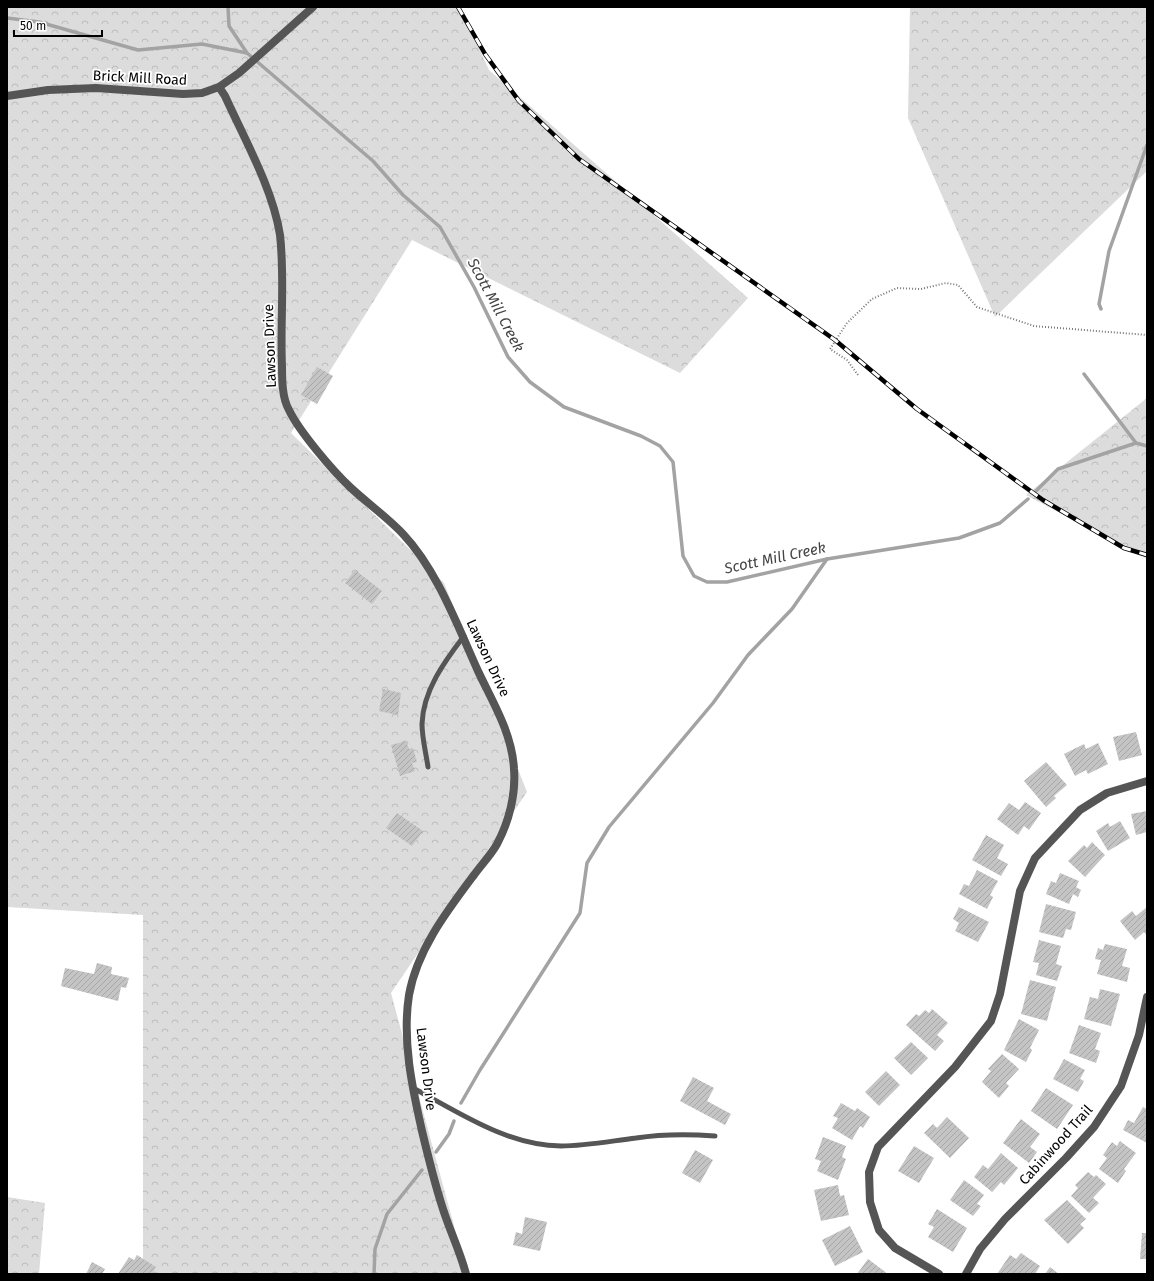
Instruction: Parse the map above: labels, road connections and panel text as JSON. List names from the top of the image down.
{
  "streets": {
    "street": ["Brick Mill Road", "Lawson Drive", "Cabinwood Trail"]
  },
  "crossings": [
    ["Brick Mill Road", "Lawson Drive"]
  ],
  "water": ["Scott Mill Creek"],
  "scale_bar": "50 m"
}
